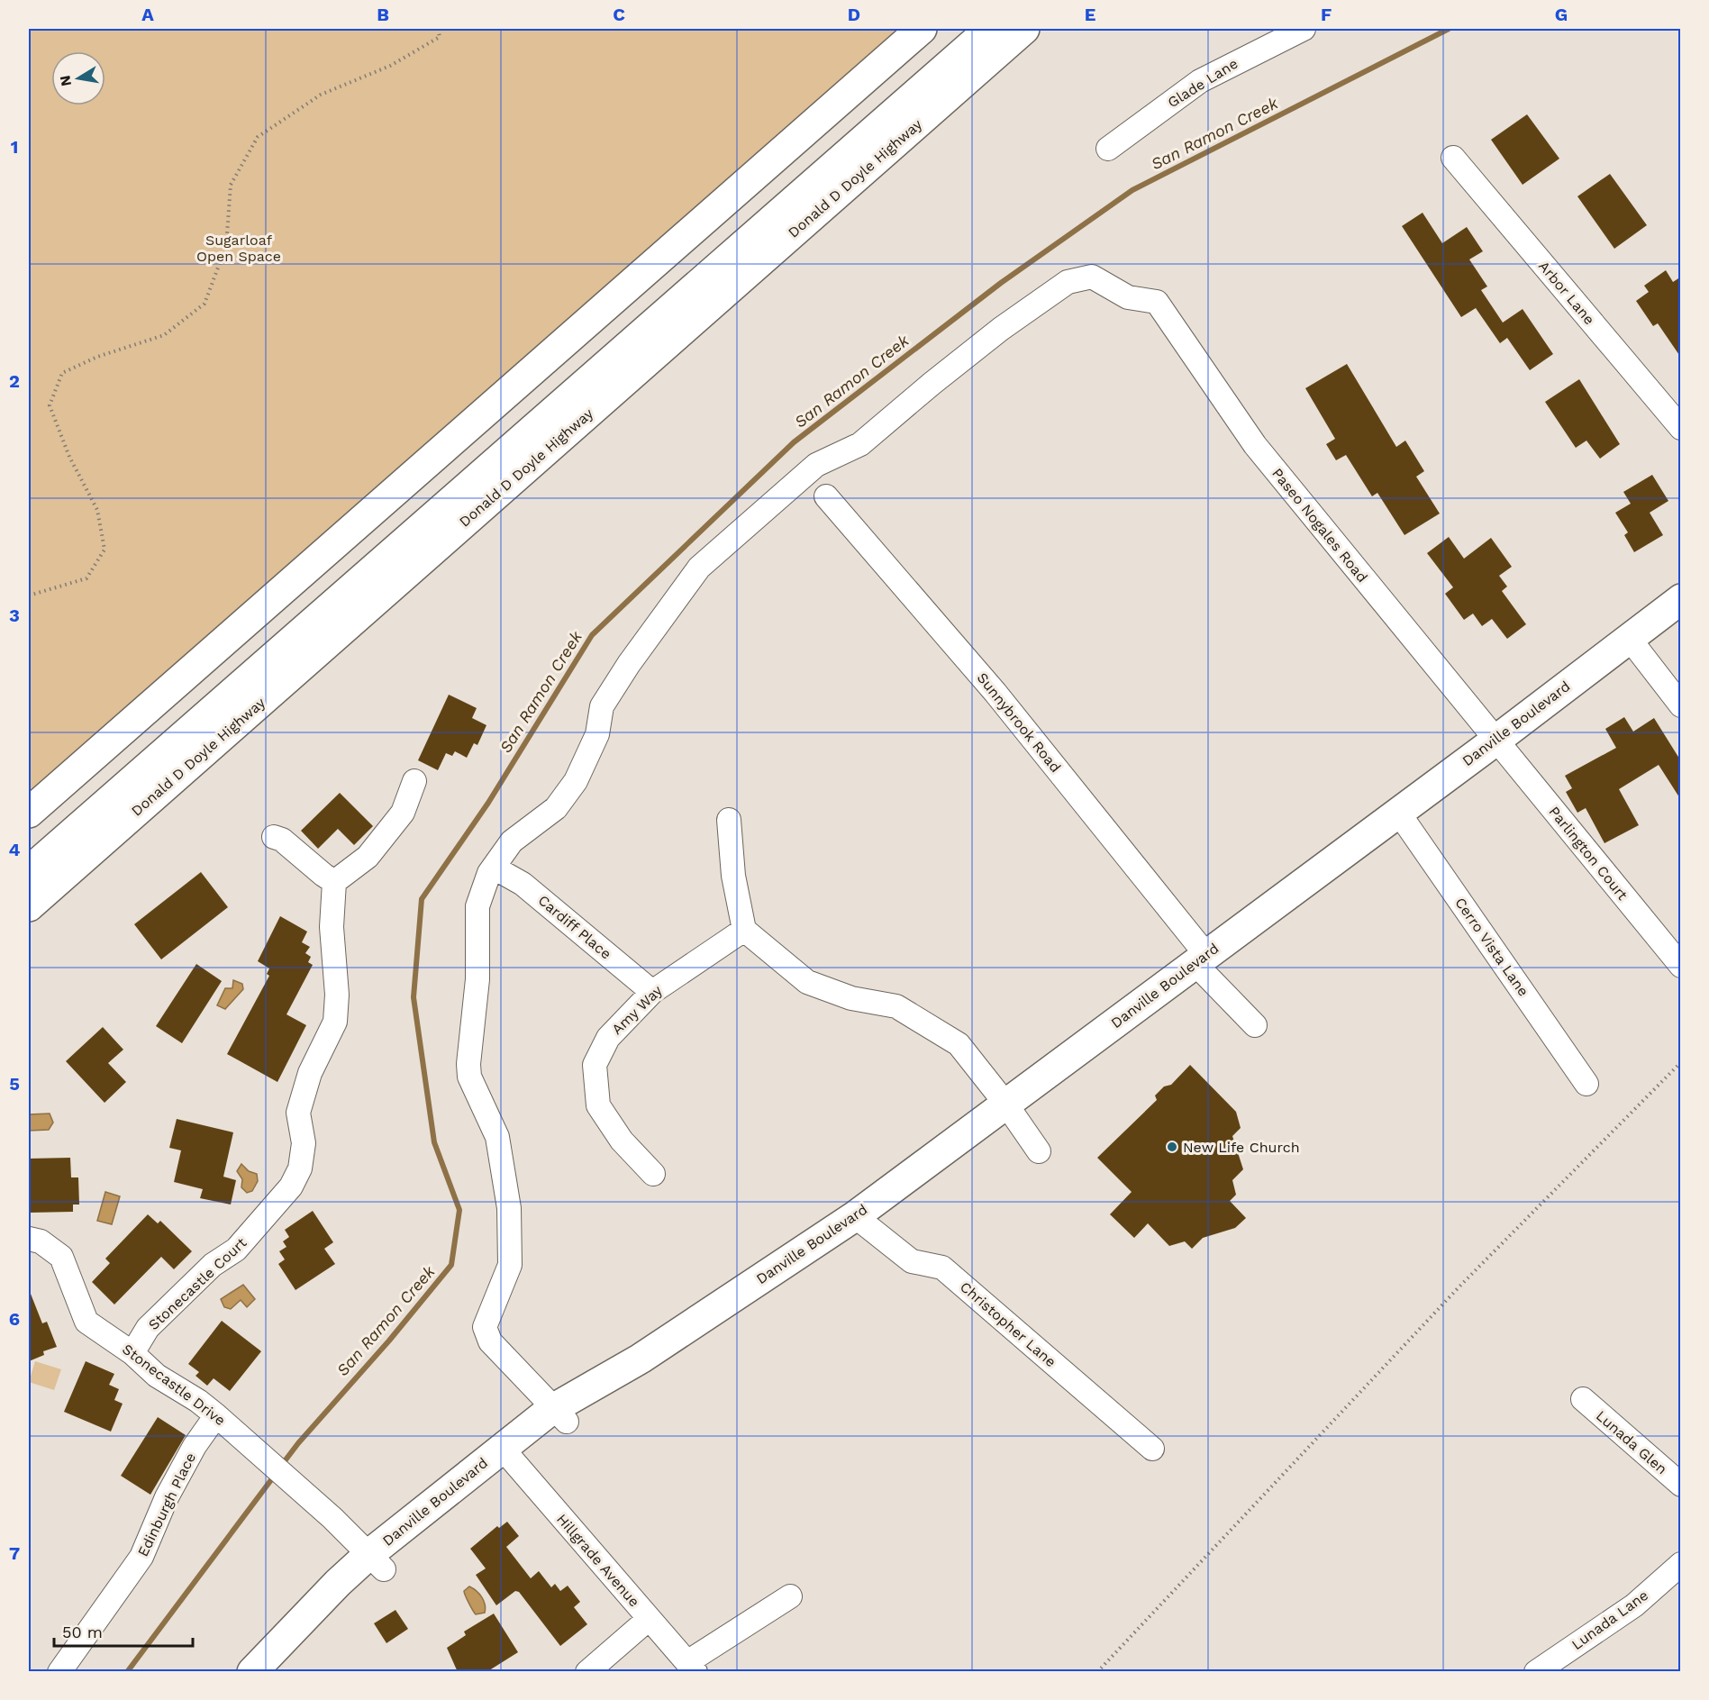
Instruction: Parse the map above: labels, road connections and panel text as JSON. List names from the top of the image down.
{
  "streets": {
    "main road": ["Donald D Doyle Highway", "Danville Boulevard"],
    "street": [
      "Glade Lane",
      "Arbor Lane",
      "Paseo Nogales Road",
      "Sunnybrook Road",
      "Parlington Court",
      "Cardiff Place",
      "Cerro Vista Lane",
      "Amy Way",
      "Stonecastle Court",
      "Christopher Lane",
      "Stonecastle Drive",
      "Lunada Glen",
      "Edinburgh Place",
      "Hillgrade Avenue",
      "Lunada Lane"
    ]
  },
  "crossings": [
    ["Paseo Nogales Road", "Danville Boulevard"],
    ["Paseo Nogales Road", "Parlington Court"],
    ["Paseo Nogales Road", "Cardiff Place"],
    ["Sunnybrook Road", "Danville Boulevard"],
    ["Danville Boulevard", "Parlington Court"],
    ["Danville Boulevard", "Cerro Vista Lane"],
    ["Danville Boulevard", "Christopher Lane"],
    ["Danville Boulevard", "Stonecastle Drive"],
    ["Danville Boulevard", "Hillgrade Avenue"],
    ["Cardiff Place", "Amy Way"],
    ["Stonecastle Court", "Stonecastle Drive"],
    ["Stonecastle Drive", "Edinburgh Place"]
  ],
  "water": ["San Ramon Creek"],
  "parks": ["Sugarloaf Open Space"],
  "places": ["New Life Church"],
  "scale_bar": "50 m",
  "north": "left",
  "grid": {
    "columns": [
      "A",
      "B",
      "C",
      "D",
      "E",
      "F",
      "G"
    ],
    "rows": [
      "1",
      "2",
      "3",
      "4",
      "5",
      "6",
      "7"
    ]
  }
}
